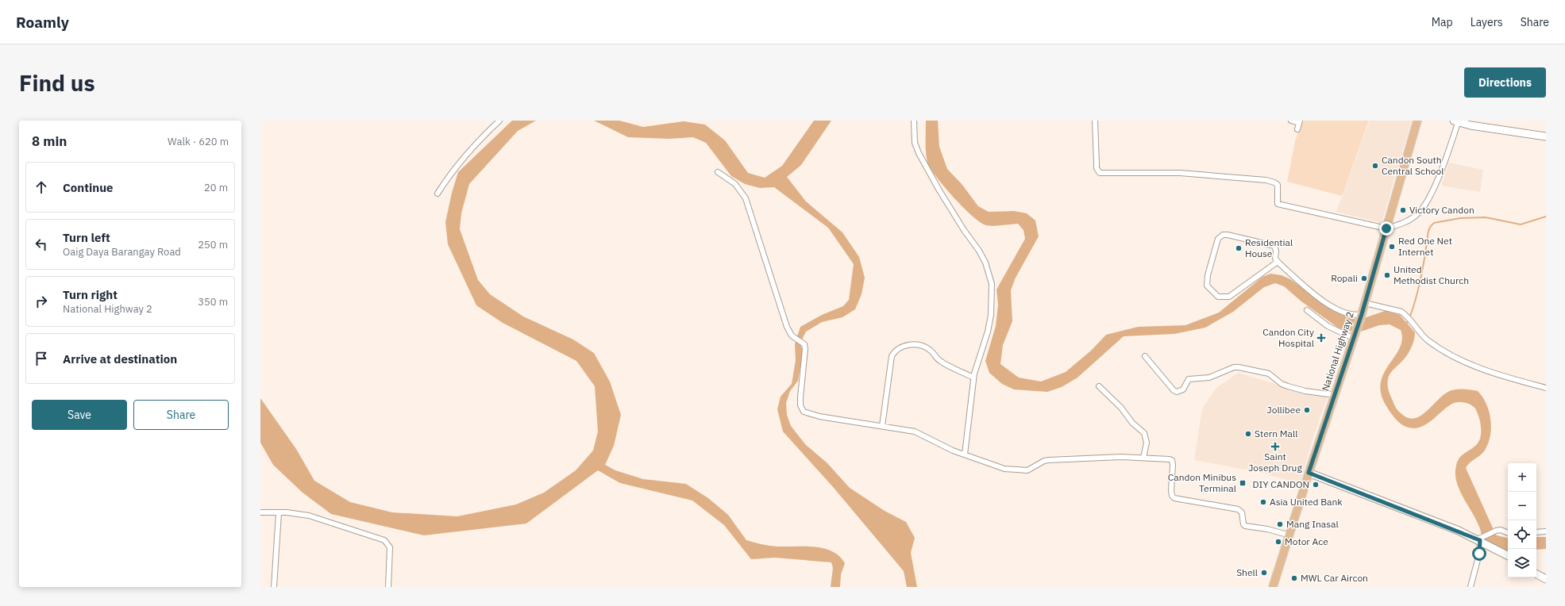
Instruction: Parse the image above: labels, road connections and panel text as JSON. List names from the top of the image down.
{
  "streets": {
    "main road": ["National Highway 2"]
  },
  "places": {
    "other": [
      "Candon South Central School",
      "Victory Candon",
      "Red One Net Internet",
      "Residential House",
      "United Methodist Church",
      "Ropali",
      "Jollibee",
      "Stern Mall",
      "DIY CANDON",
      "Asia United Bank",
      "Mang Inasal",
      "Motor Ace",
      "Shell",
      "MWL Car Aircon"
    ],
    "health": ["Candon City Hospital", "Saint Joseph Drug"],
    "transit": ["Candon Minibus Terminal"]
  },
  "page": {
    "header": "Roamly",
    "nav": ["Map", "Layers", "Share"],
    "buttons": [
      "Directions",
      ["Save", "Share"]
    ],
    "title": "Find us",
    "heading": ["8 min", "Walk · 620 m"],
    "list": [
      ["Continue", "20 m"],
      ["Turn left", "Oaig Daya Barangay Road", "250 m"],
      ["Turn right", "National Highway 2", "350 m"],
      "Arrive at destination"
    ],
    "map_buttons": ["+", "−"]
  }
}
